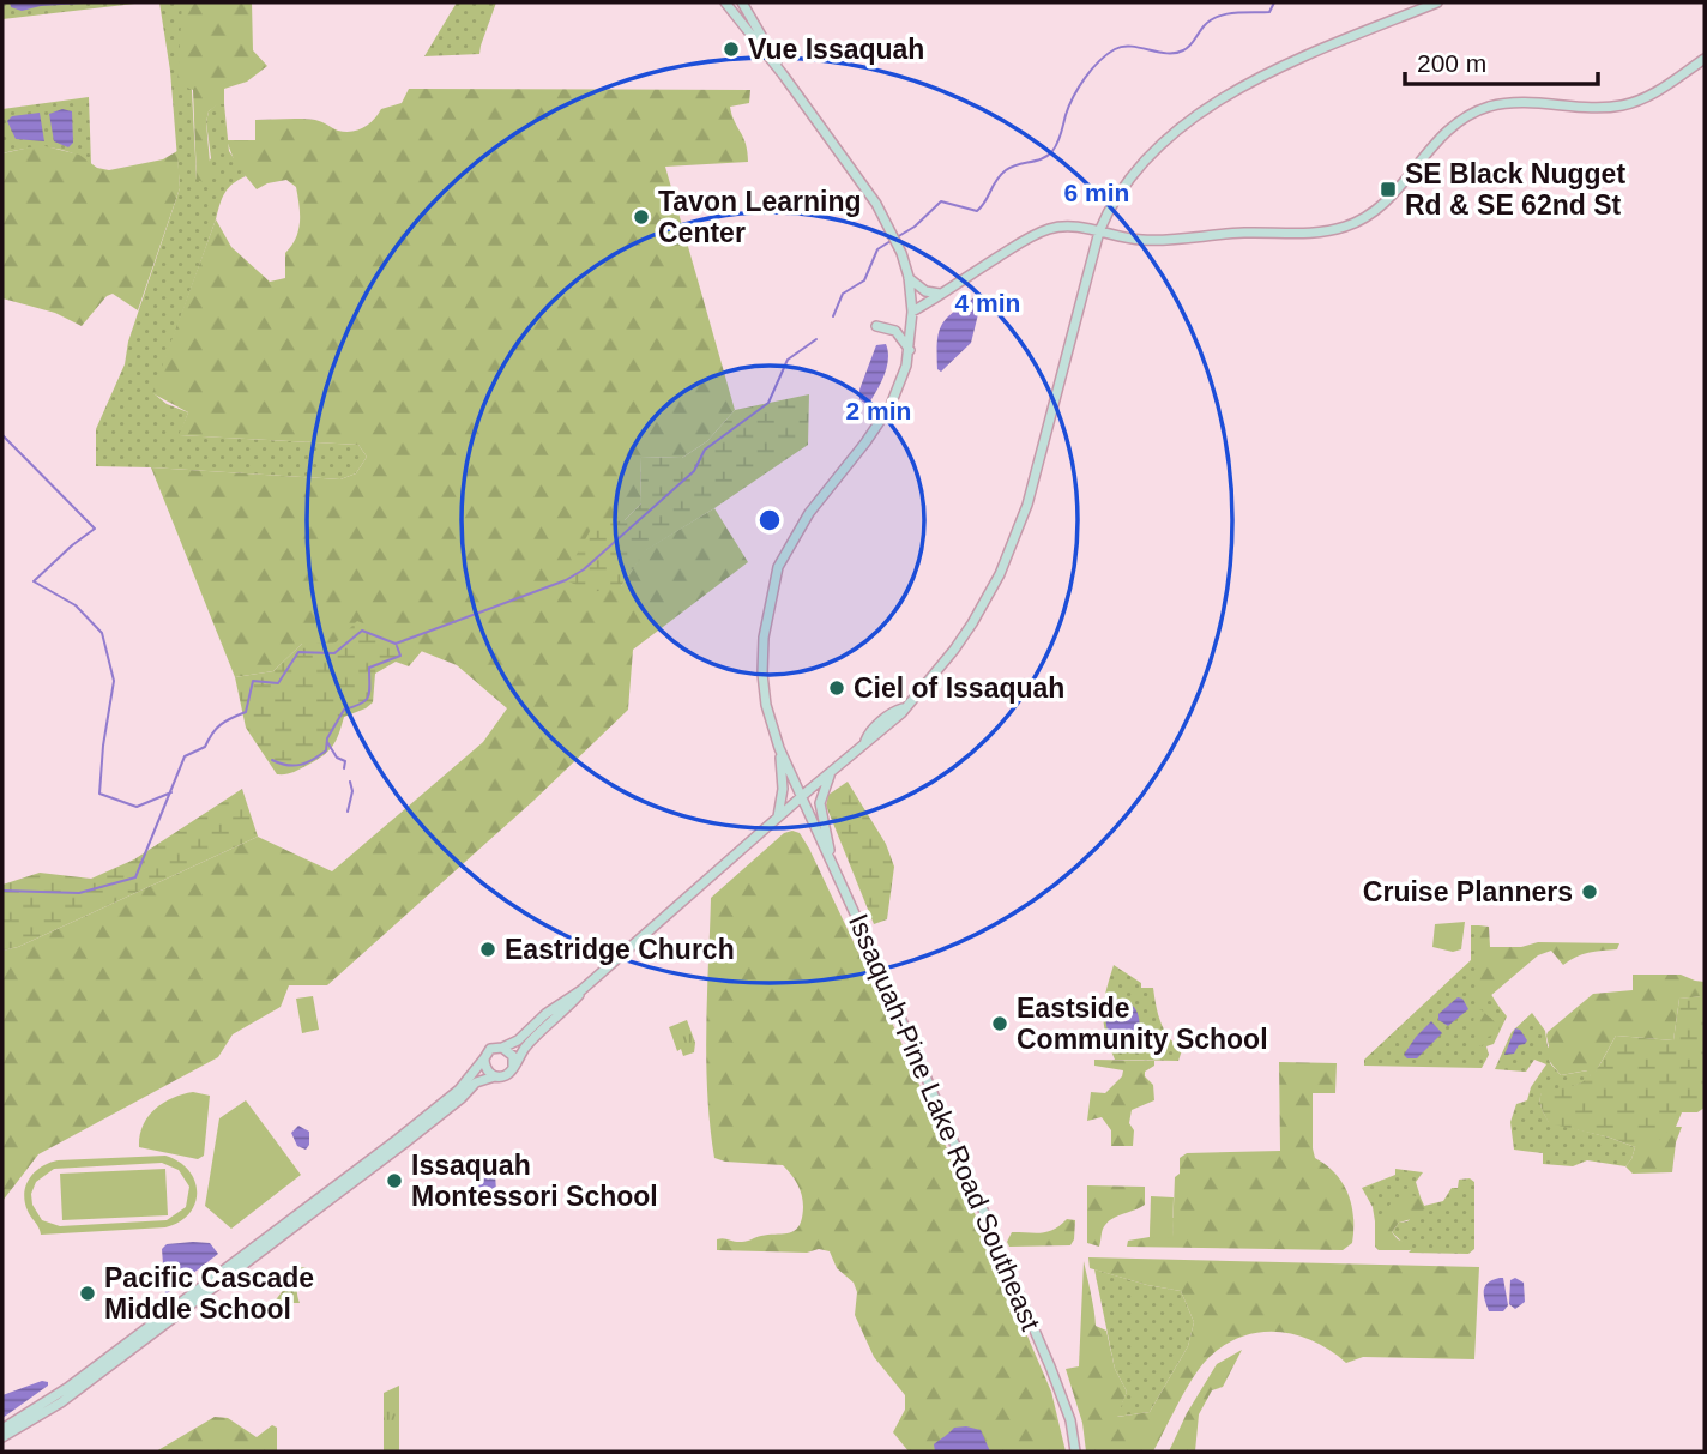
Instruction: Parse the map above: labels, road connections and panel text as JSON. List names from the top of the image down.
{
  "streets": {
    "main road": ["Issaquah-Pine Lake Road Southeast"]
  },
  "places": {
    "other": [
      "Vue Issaquah",
      "Tavon Learning Center",
      "Ciel of Issaquah",
      "Cruise Planners",
      "Eastridge Church",
      "Eastside Community School",
      "Issaquah Montessori School",
      "Pacific Cascade Middle School"
    ],
    "transit": ["SE Black Nugget Rd & SE 62nd St"]
  },
  "scale_bar": "200 m",
  "rings": ["6 min", "4 min", "2 min"]
}
